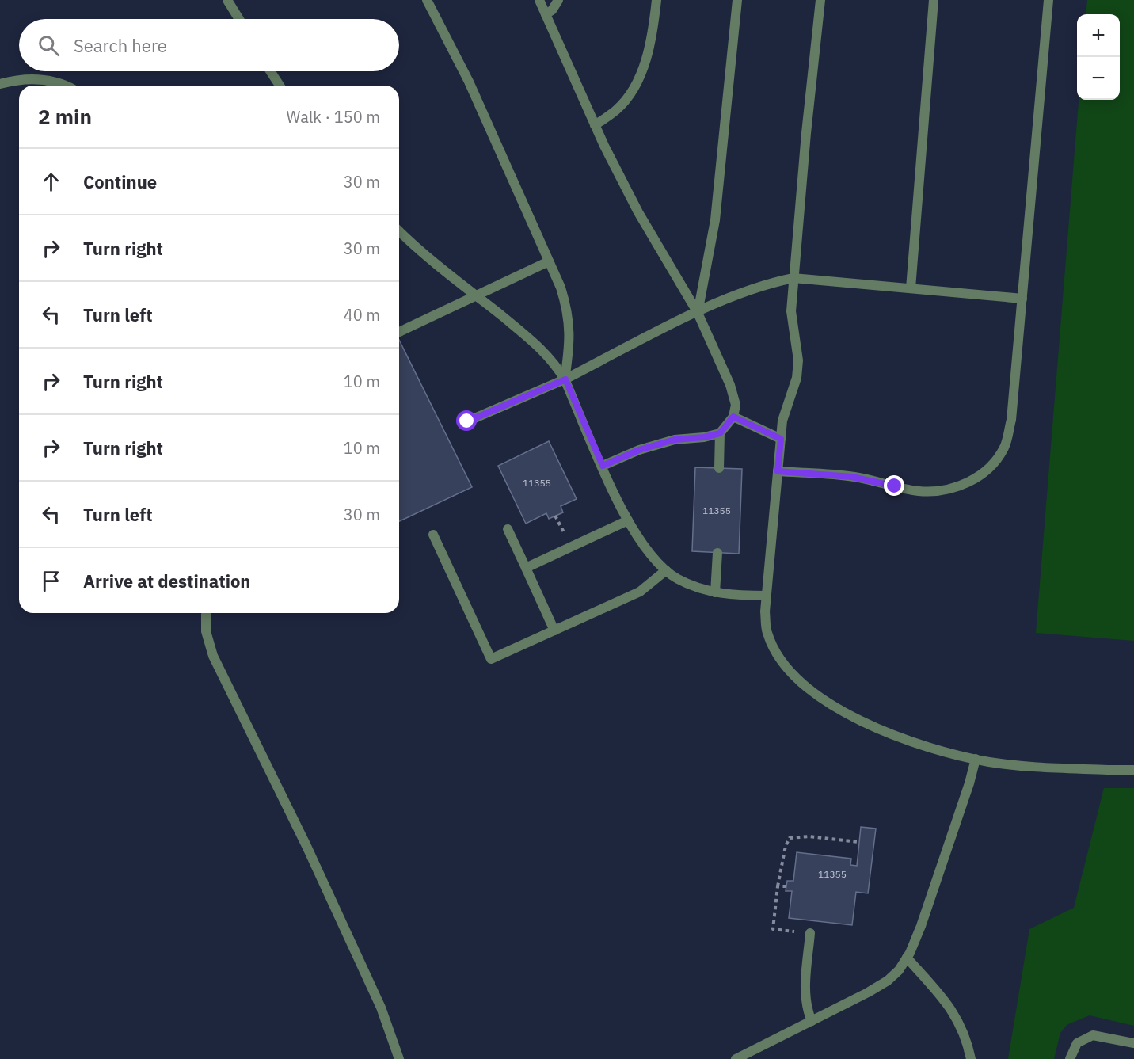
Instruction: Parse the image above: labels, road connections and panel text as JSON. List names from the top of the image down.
{
  "house_numbers": ["11355", "11355", "11355"],
  "page": {
    "map_buttons": ["+", "−"],
    "search": "Search here",
    "heading": ["2 min", "Walk · 150 m"],
    "list": [
      ["Continue", "30 m"],
      ["Turn right", "30 m"],
      ["Turn left", "40 m"],
      ["Turn right", "10 m"],
      ["Turn right", "10 m"],
      ["Turn left", "30 m"],
      "Arrive at destination"
    ]
  }
}
